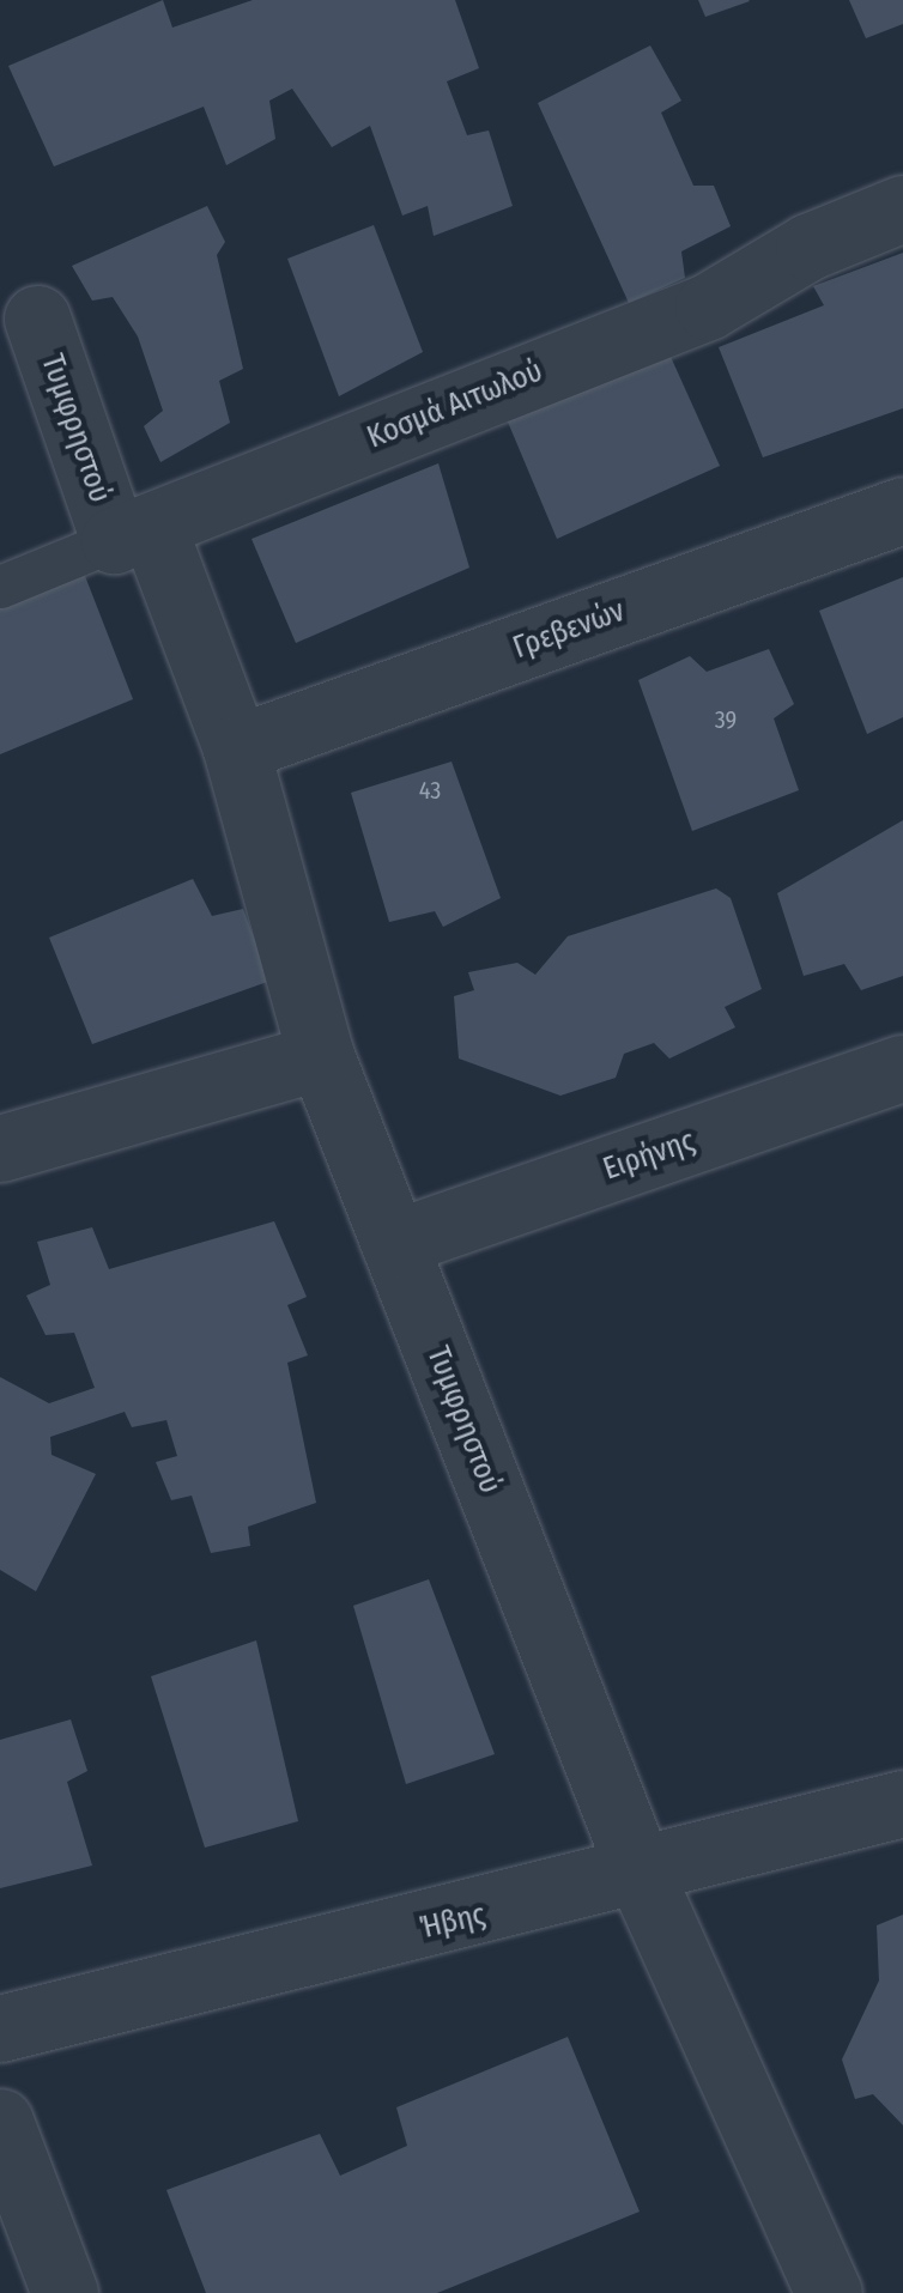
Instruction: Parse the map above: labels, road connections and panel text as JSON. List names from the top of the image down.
{
  "streets": {
    "street": [
      "Κοσμά Αιτωλού",
      "Τυμφρηστού",
      "Γρεβενών",
      "Ειρήνης",
      "Ήβης"
    ]
  },
  "crossings": [
    ["Κοσμά Αιτωλού", "Τυμφρηστού"],
    ["Τυμφρηστού", "Γρεβενών"],
    ["Τυμφρηστού", "Ειρήνης"],
    ["Τυμφρηστού", "Ήβης"]
  ],
  "house_numbers": ["39", "43"]
}
